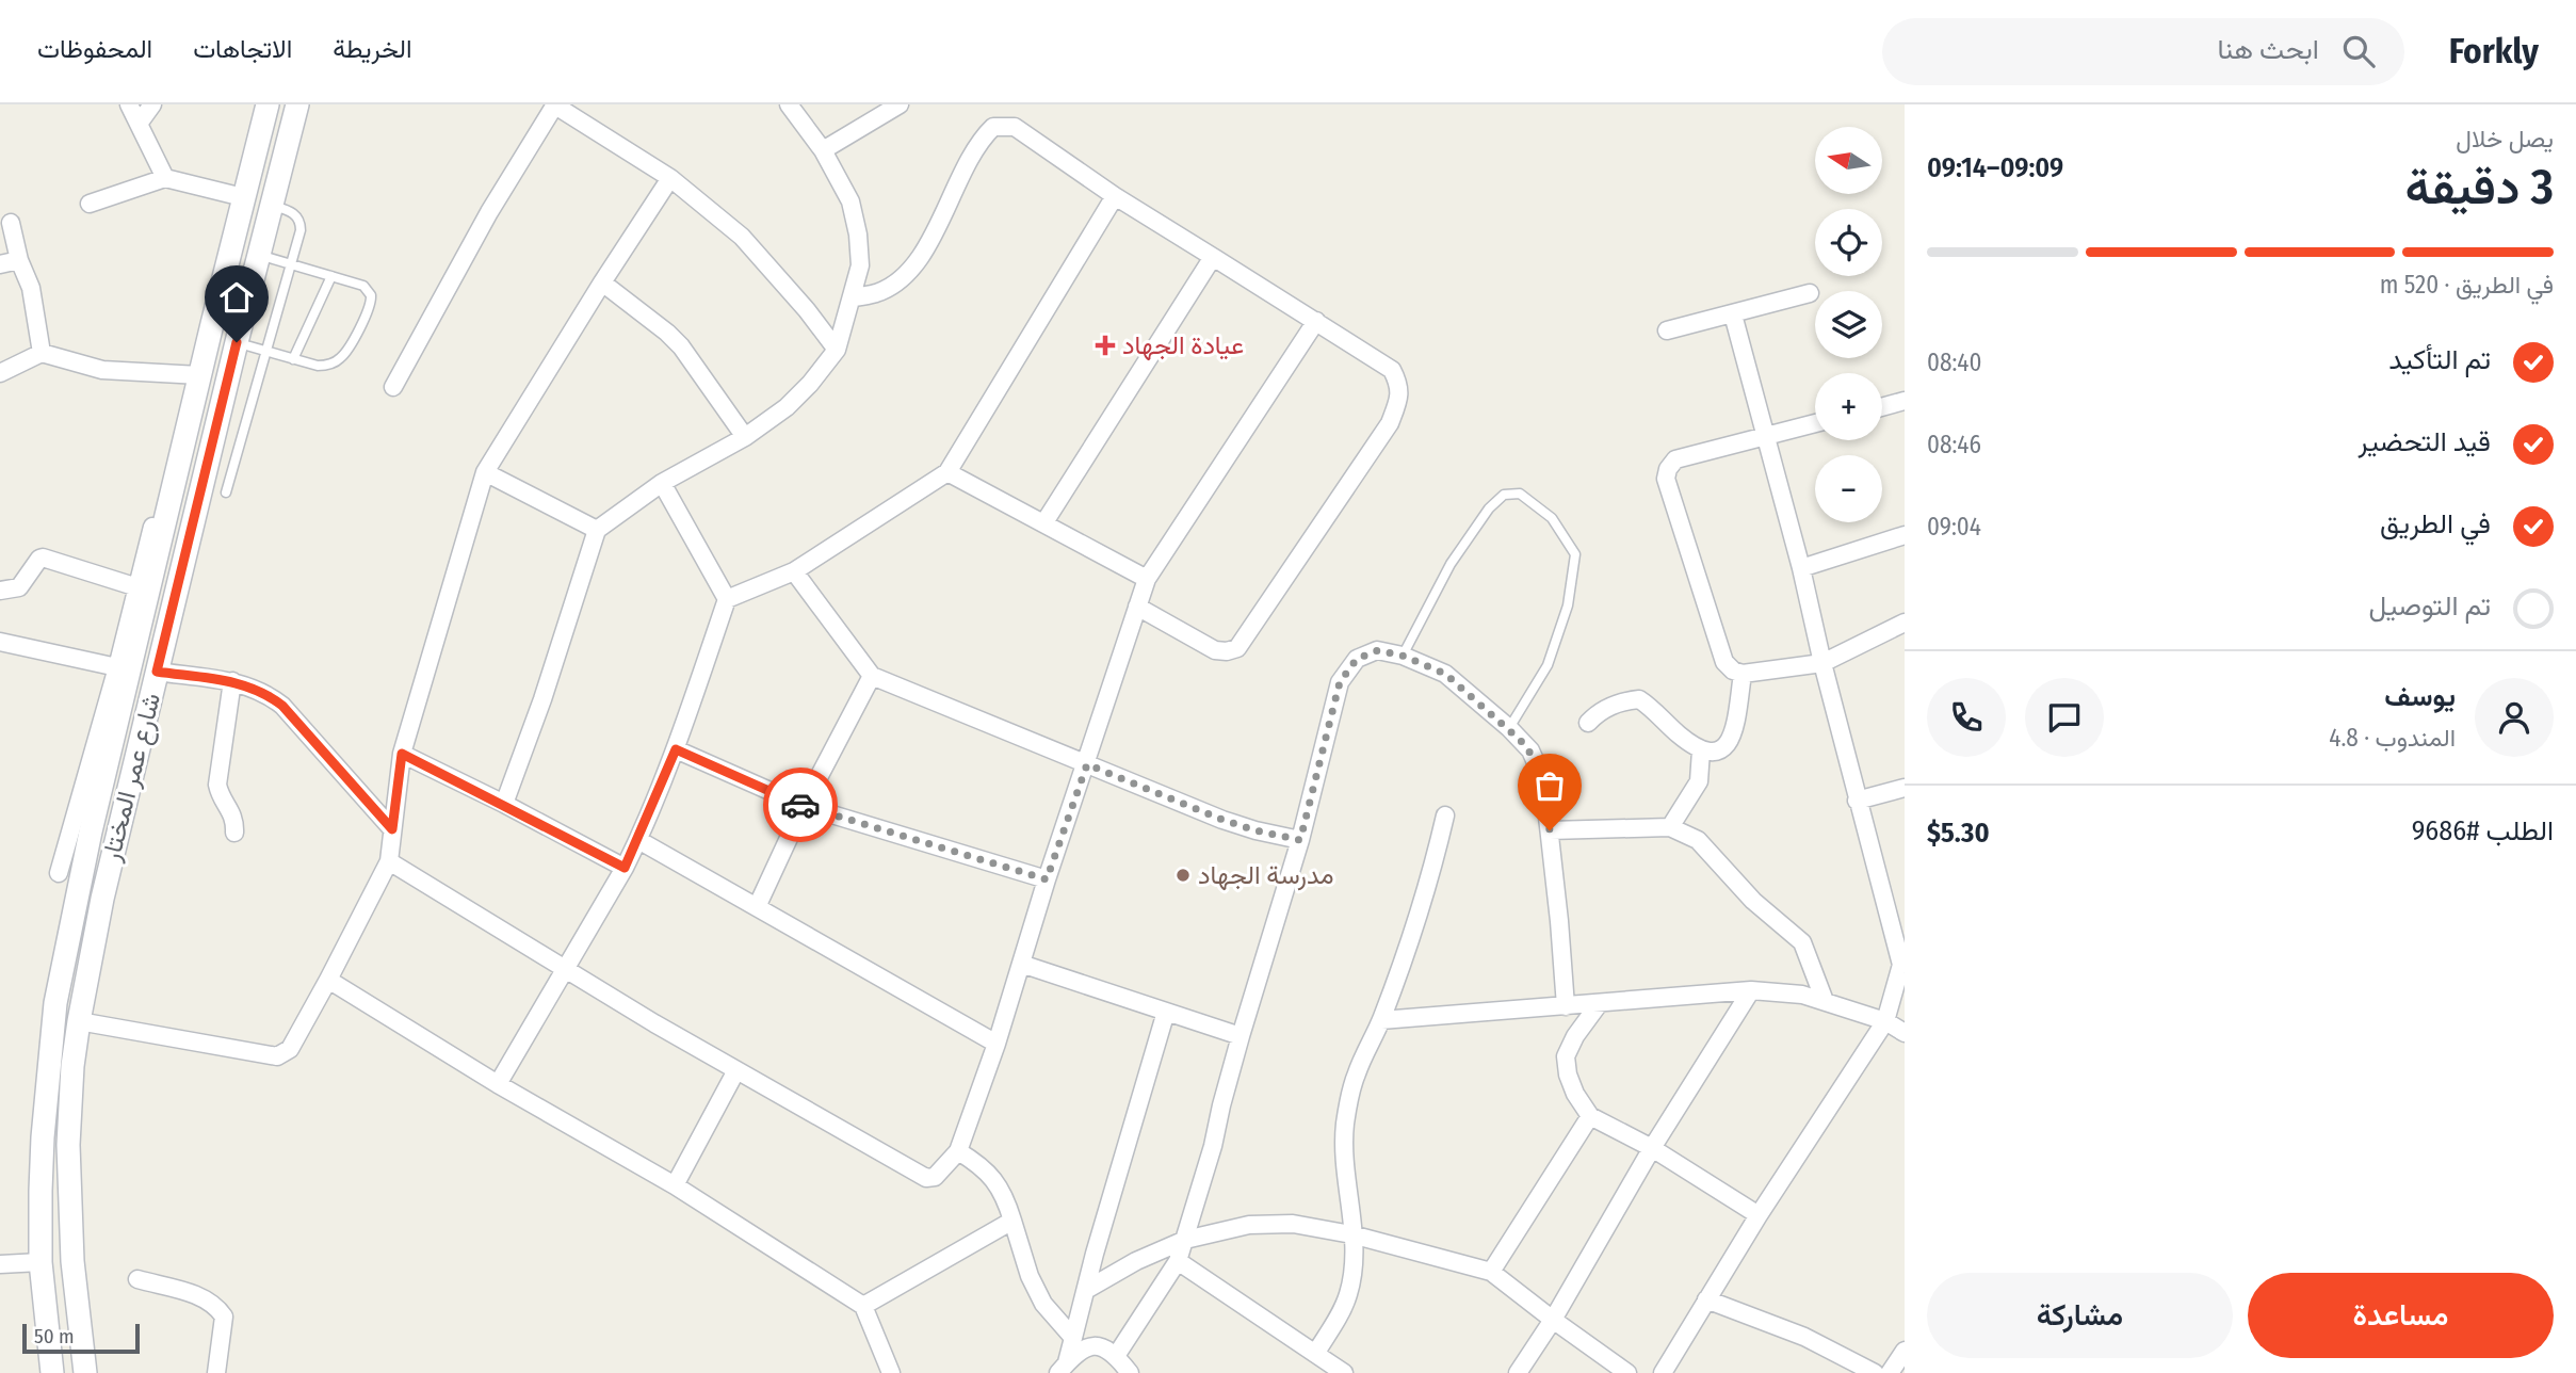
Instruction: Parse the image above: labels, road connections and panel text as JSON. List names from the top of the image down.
{
  "streets": {
    "street": ["شارع عمر المختار"]
  },
  "places": {
    "health": ["عيادة الجهاد"],
    "other": ["مدرسة الجهاد"]
  },
  "scale_bar": "50 m",
  "north": "left",
  "page": {
    "header": "Forkly",
    "search": "ابحث هنا",
    "nav": ["الخريطة", "الاتجاهات", "المحفوظات"],
    "heading": ["3 دقيقة", "يصل خلال", "09:09–09:14"],
    "panel": [
      "يوسف",
      "المندوب · 4.8",
      "الطلب #9686",
      "$5.30"
    ],
    "map_buttons": ["+", "−"],
    "bar": "في الطريق · 520 m",
    "list": [
      ["تم التأكيد", "08:40"],
      ["قيد التحضير", "08:46"],
      ["في الطريق", "09:04"],
      "تم التوصيل"
    ],
    "buttons": ["مساعدة", "مشاركة"],
    "scale": "50 m"
  }
}
